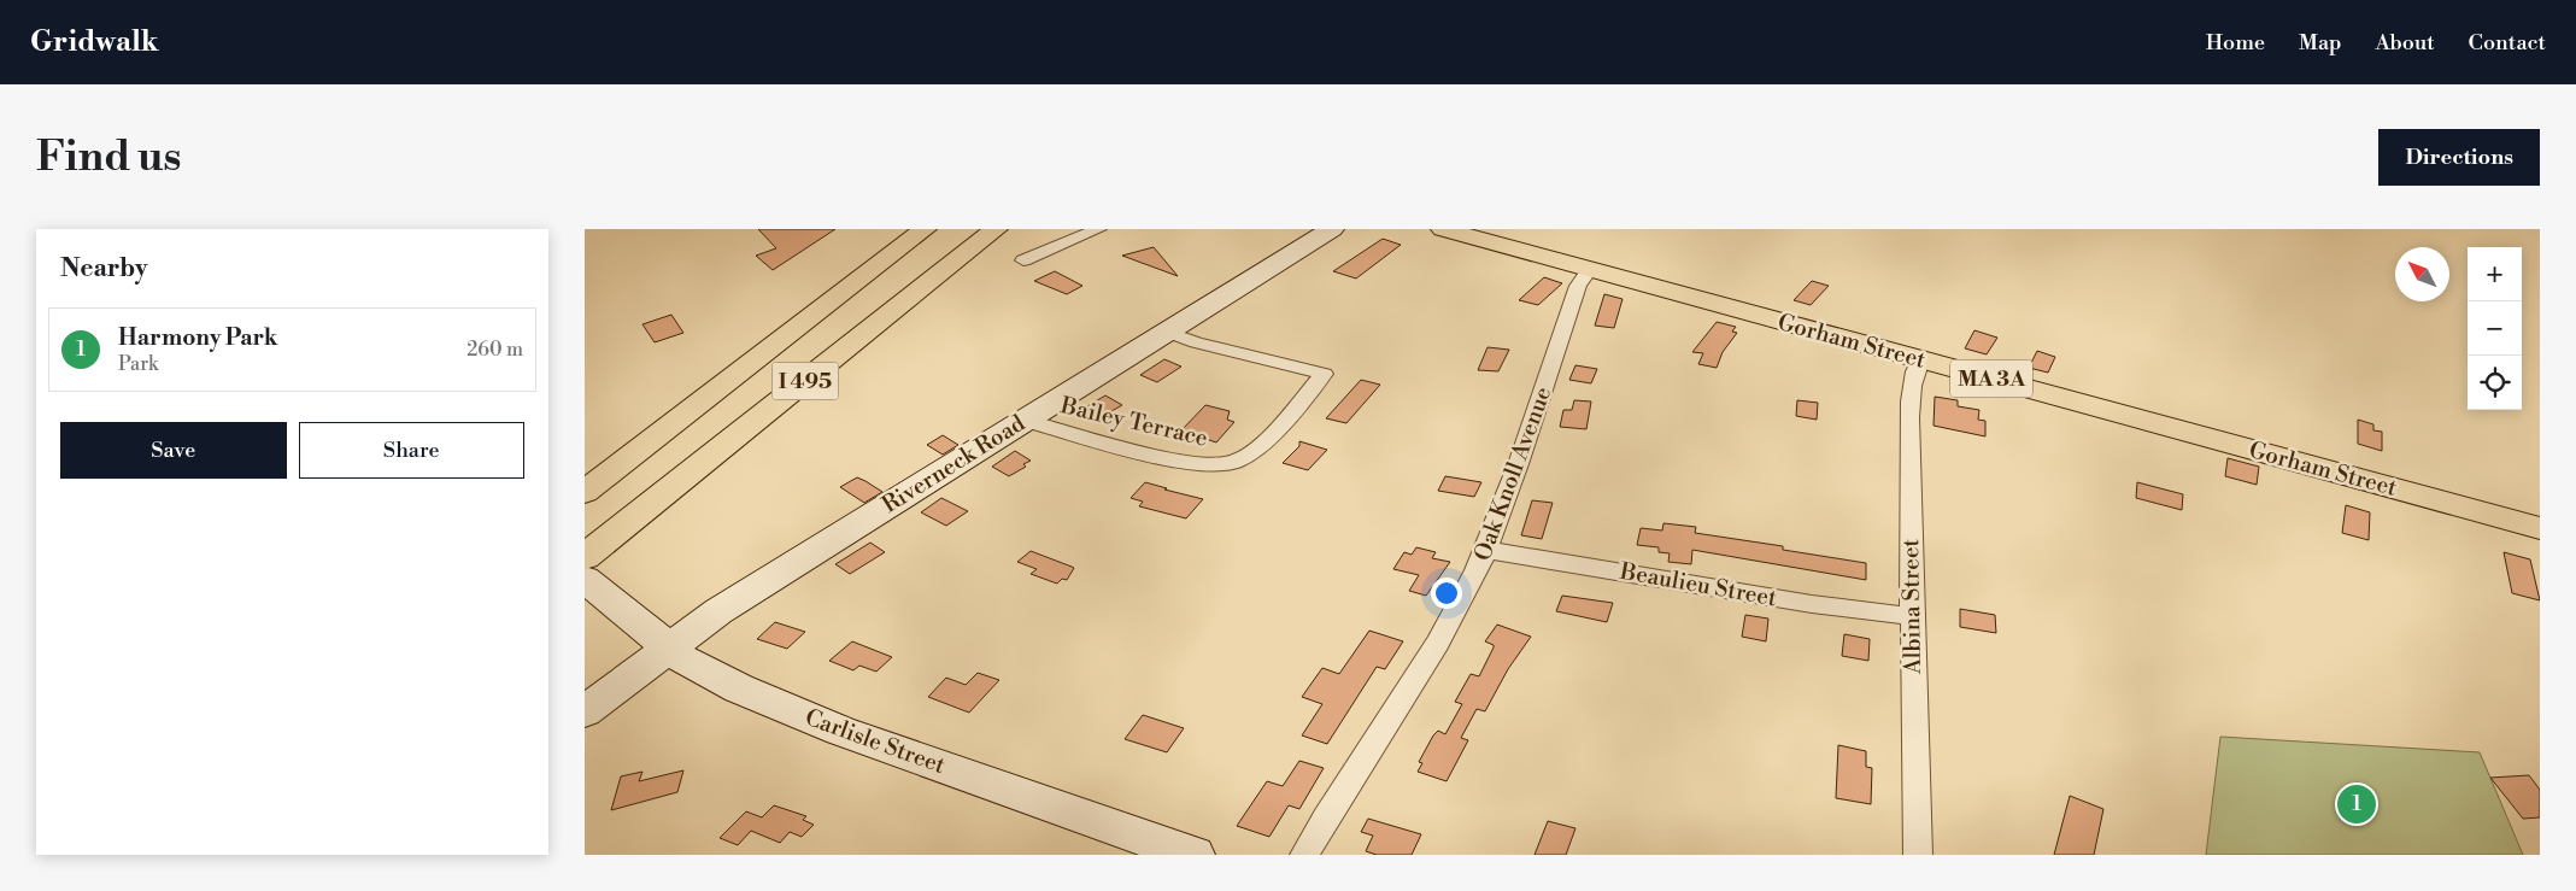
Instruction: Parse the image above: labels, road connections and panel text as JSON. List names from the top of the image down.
{
  "streets": {
    "main road": [
      "Gorham Street",
      "MA 3A",
      "I 495",
      "Riverneck Road",
      "Carlisle Street"
    ],
    "street": [
      "Bailey Terrace",
      "Oak Knoll Avenue",
      "Beaulieu Street",
      "Albina Street"
    ]
  },
  "crossings": [
    ["Gorham Street", "Oak Knoll Avenue"],
    ["Gorham Street", "Albina Street"],
    ["I 495", "Carlisle Street"],
    ["Bailey Terrace", "Riverneck Road"],
    ["Riverneck Road", "Carlisle Street"],
    ["Oak Knoll Avenue", "Beaulieu Street"],
    ["Beaulieu Street", "Albina Street"]
  ],
  "north": "top left",
  "page": {
    "header": "Gridwalk",
    "nav": [
      "Home",
      "Map",
      "About",
      "Contact"
    ],
    "buttons": [
      "Directions",
      ["Save", "Share"]
    ],
    "title": "Find us",
    "heading": "Nearby",
    "map_buttons": ["+", "−"],
    "list": [
      {
        "mark": "1",
        "name": "Harmony Park",
        "note": "Park",
        "value": "260 m"
      }
    ],
    "pins": "1"
  }
}
